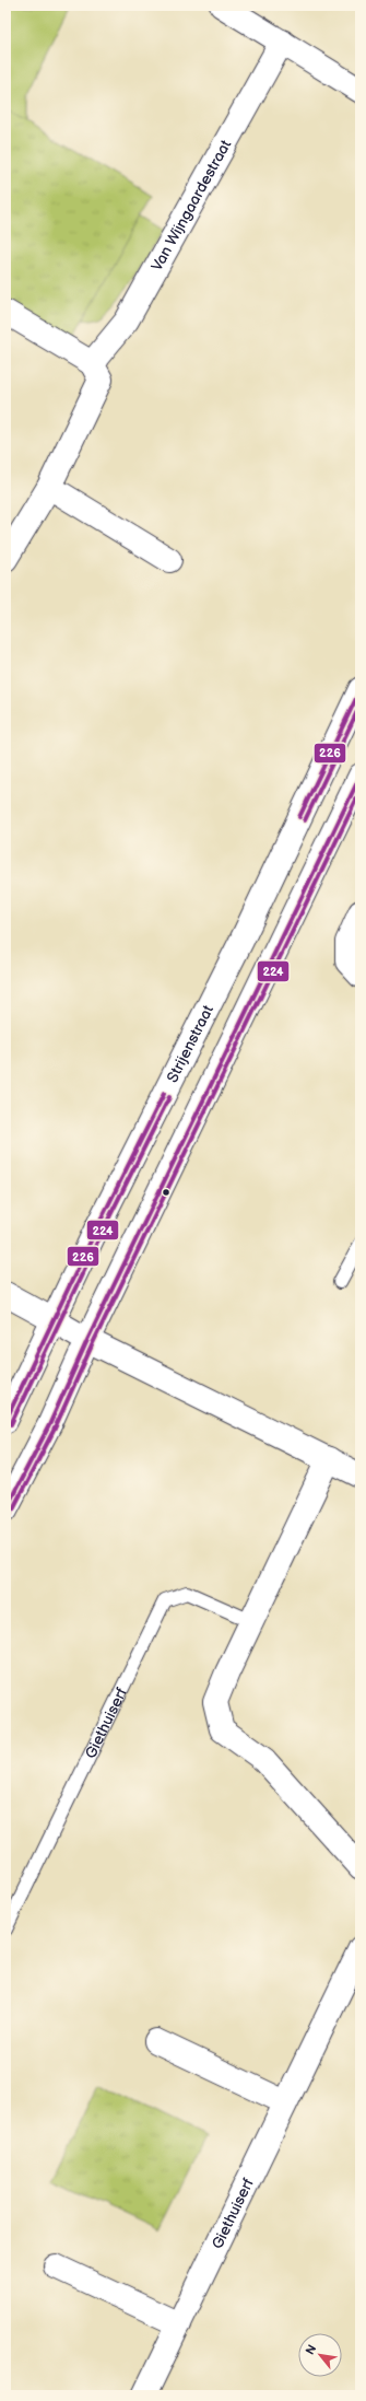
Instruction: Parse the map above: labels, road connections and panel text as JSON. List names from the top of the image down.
{
  "streets": {
    "street": ["Van Wijngaardestraat", "Strijenstraat", "Giethuiserf"]
  },
  "lines": ["transit line 226", "transit line 224"],
  "north": "top left"
}
